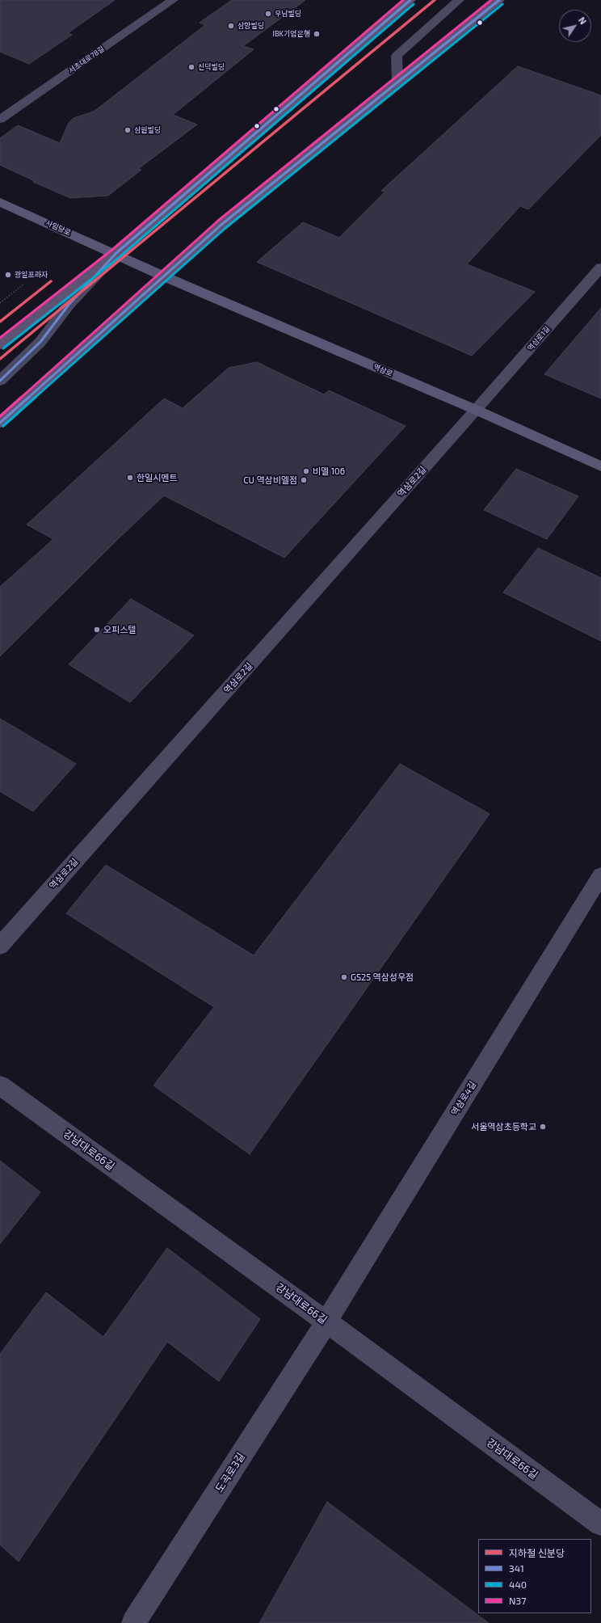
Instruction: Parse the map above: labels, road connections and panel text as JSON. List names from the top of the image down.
{
  "streets": {
    "main road": ["사임당로", "역삼로"],
    "street": [
      "서초대로78길",
      "역삼로1길",
      "역삼로2길",
      "역삼로4길",
      "강남대로66길",
      "도곡로3길"
    ]
  },
  "crossings": [
    ["사임당로", "역삼로"],
    ["역삼로1길", "역삼로"],
    ["역삼로1길", "역삼로2길"],
    ["역삼로", "역삼로2길"],
    ["역삼로4길", "강남대로66길"],
    ["역삼로4길", "도곡로3길"],
    ["강남대로66길", "도곡로3길"]
  ],
  "places": [
    "우남빌딩",
    "삼양빌딩",
    "IBK기업은행",
    "신덕빌딩",
    "삼원빌딩",
    "광일프라자",
    "비엘 106",
    "한일시멘트",
    "CU 역삼비엘점",
    "오피스텔",
    "GS25 역삼성우점",
    "서울역삼초등학교"
  ],
  "lines": [
    "metro line 신분당",
    "transit line 341",
    "transit line N37",
    "transit line 440"
  ],
  "legend": [
    "지하철 신분당",
    "341",
    "440",
    "N37"
  ],
  "north": "top right"
}
